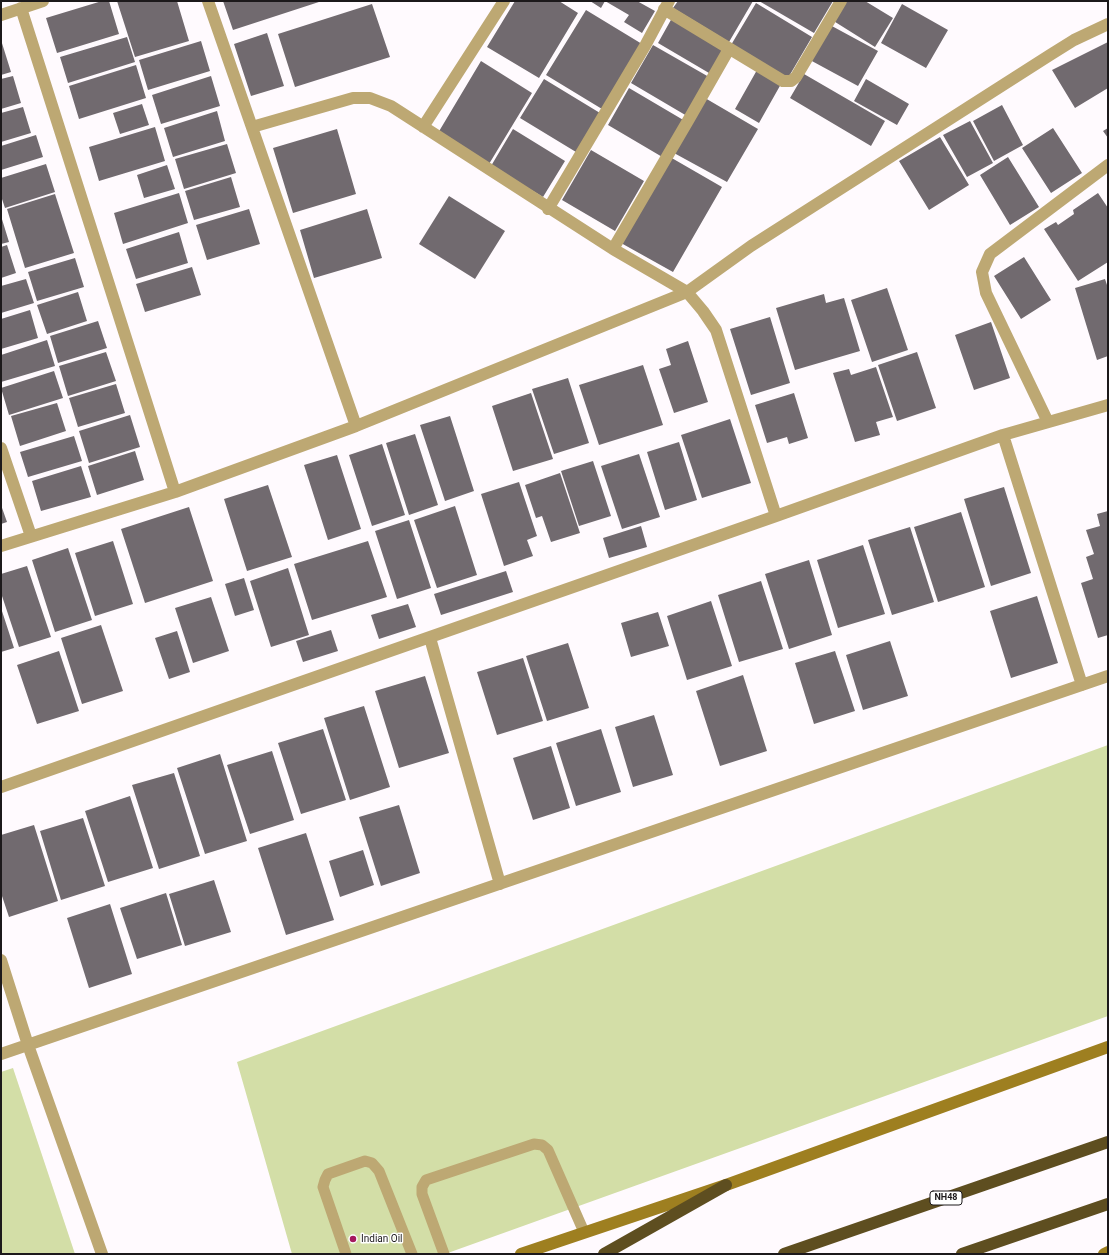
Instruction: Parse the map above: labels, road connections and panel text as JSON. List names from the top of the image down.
{
  "streets": {
    "highway": ["NH48"]
  },
  "places": ["Indian Oil"]
}
